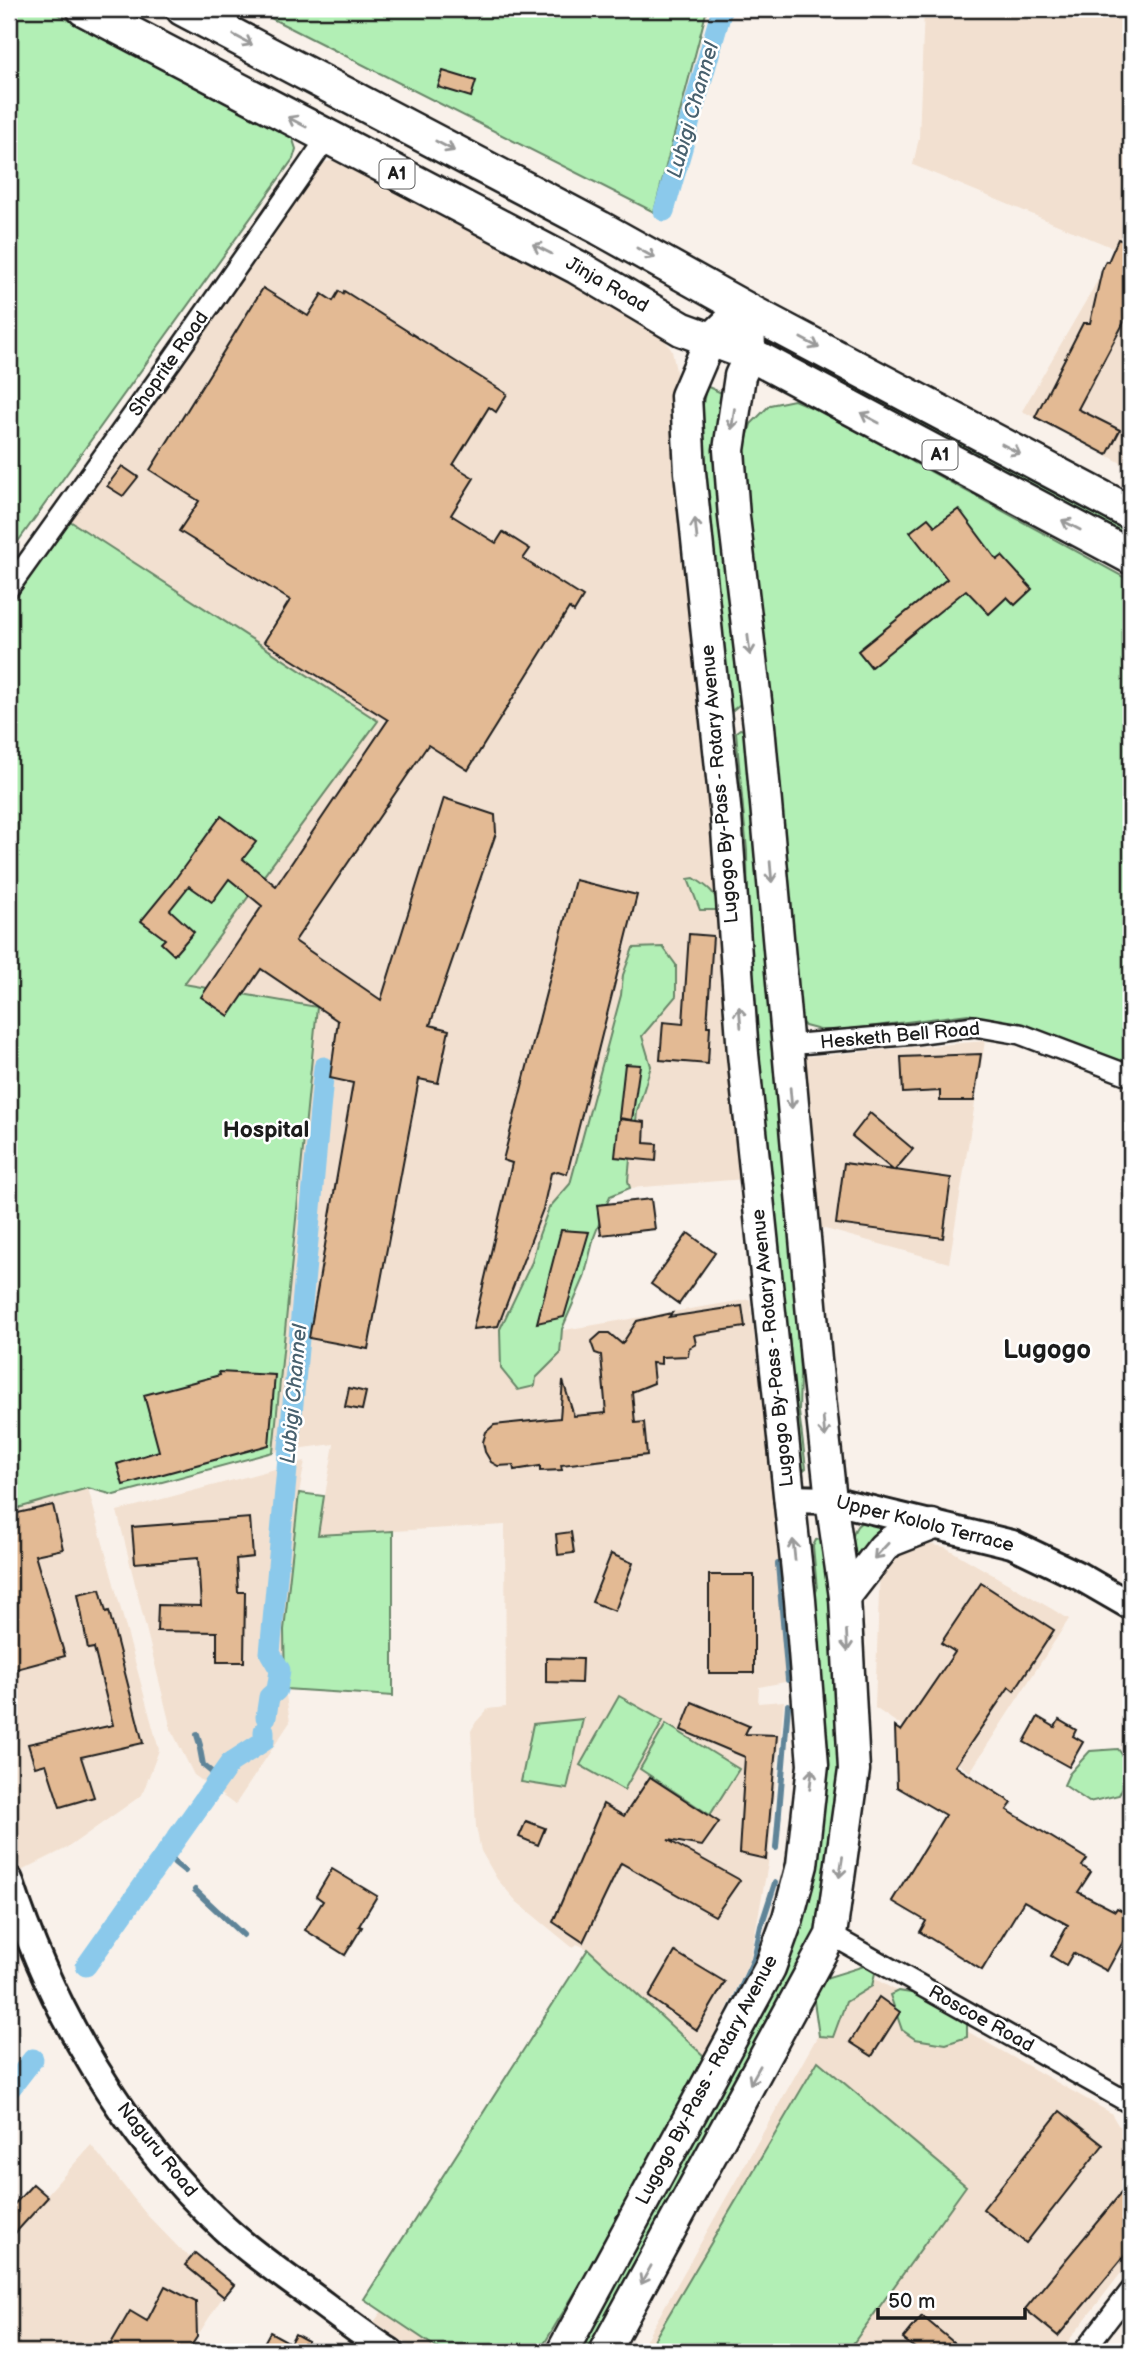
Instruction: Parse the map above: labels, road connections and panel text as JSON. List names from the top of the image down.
{
  "streets": {
    "highway": ["A1", "Jinja Road"],
    "main road": ["Lugogo By-Pass - Rotary Avenue"],
    "street": [
      "Shoprite Road",
      "Hesketh Bell Road",
      "Upper Kololo Terrace",
      "Roscoe Road",
      "Naguru Road"
    ]
  },
  "crossings": [
    ["A1", "Lugogo By-Pass - Rotary Avenue"],
    ["Jinja Road", "Shoprite Road"],
    ["Jinja Road", "Lugogo By-Pass - Rotary Avenue"],
    ["Lugogo By-Pass - Rotary Avenue", "Hesketh Bell Road"],
    ["Lugogo By-Pass - Rotary Avenue", "Upper Kololo Terrace"],
    ["Lugogo By-Pass - Rotary Avenue", "Roscoe Road"]
  ],
  "districts": ["Hospital", "Lugogo"],
  "water": ["Lubigi Channel"],
  "scale_bar": "50 m"
}
